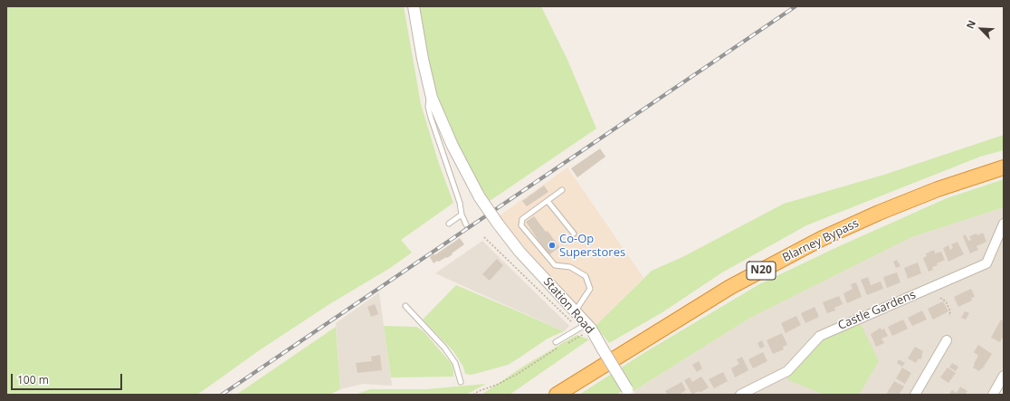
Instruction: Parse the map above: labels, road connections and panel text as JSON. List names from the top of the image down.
{
  "streets": {
    "highway": ["Blarney Bypass", "N20"],
    "street": ["Station Road", "Castle Gardens"]
  },
  "places": ["Co-Op Superstores"],
  "scale_bar": "100 m",
  "north": "top left"
}
